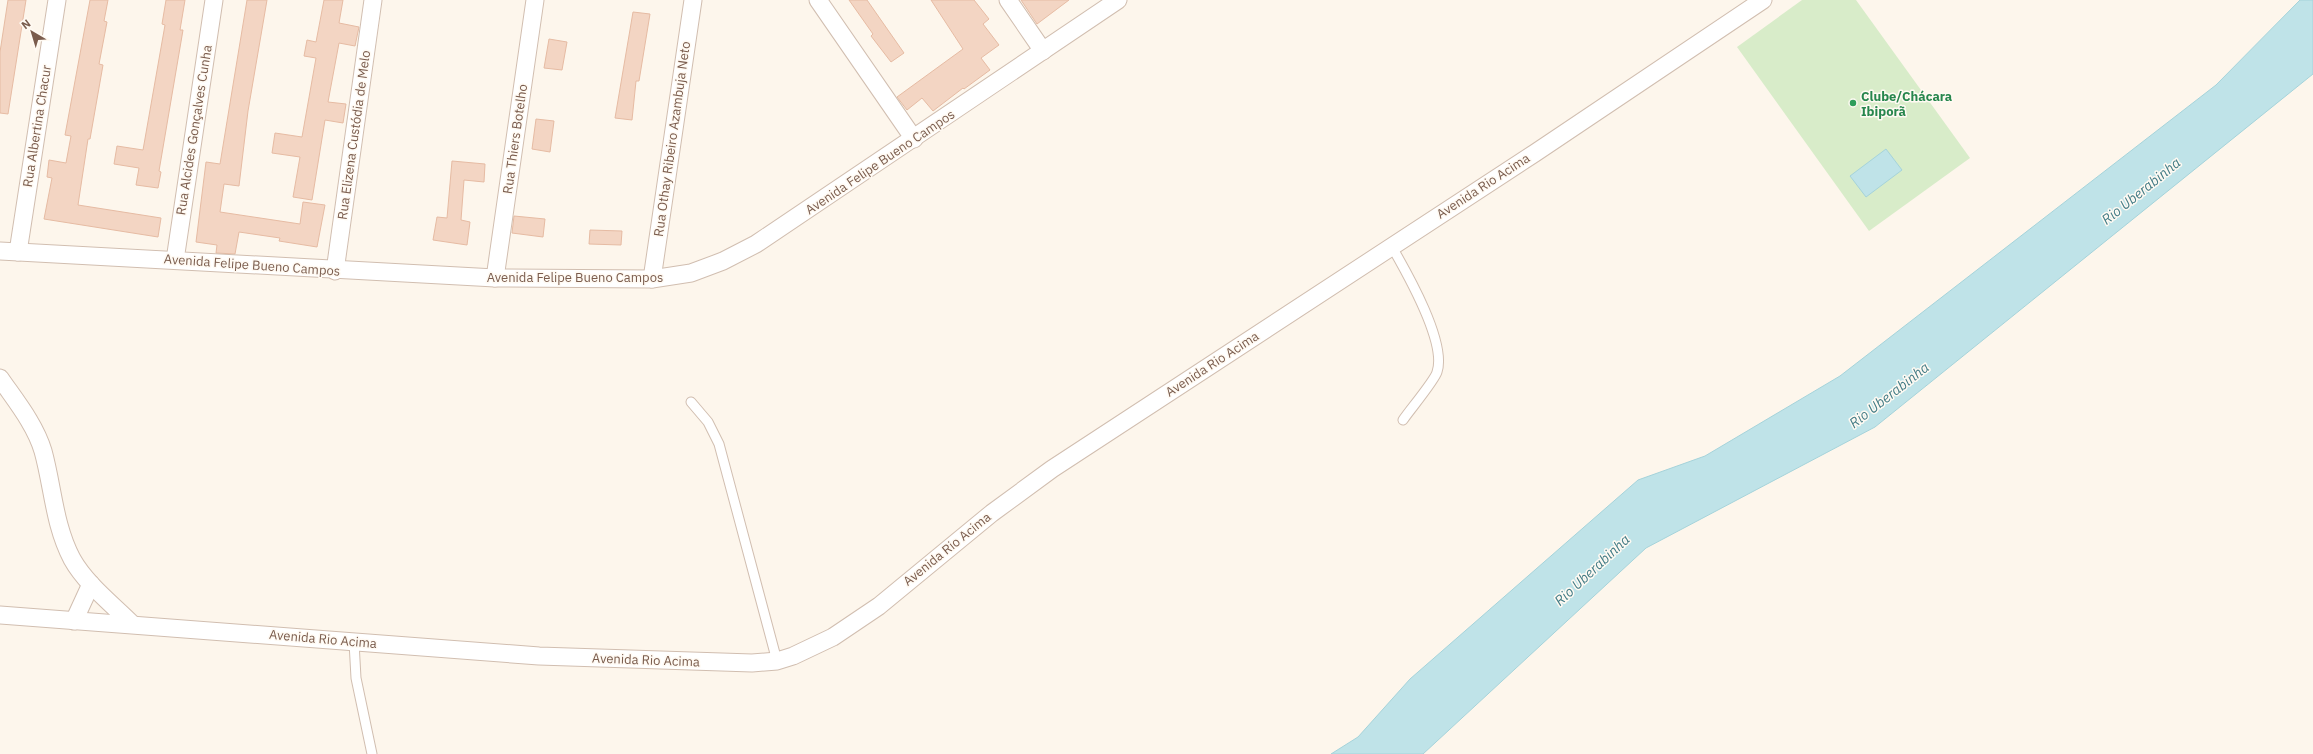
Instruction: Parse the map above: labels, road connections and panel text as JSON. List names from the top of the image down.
{
  "streets": {
    "street": [
      "Rua Albertina Chacur",
      "Rua Alcides Gonçalves Cunha",
      "Rua Elizena Custódia de Melo",
      "Rua Thiers Botelho",
      "Rua Othay Ribeiro Azambuja Neto",
      "Avenida Felipe Bueno Campos",
      "Avenida Rio Acima"
    ]
  },
  "crossings": [
    ["Rua Albertina Chacur", "Avenida Felipe Bueno Campos"],
    ["Rua Alcides Gonçalves Cunha", "Avenida Felipe Bueno Campos"],
    ["Rua Elizena Custódia de Melo", "Avenida Felipe Bueno Campos"],
    ["Rua Thiers Botelho", "Avenida Felipe Bueno Campos"],
    ["Rua Othay Ribeiro Azambuja Neto", "Avenida Felipe Bueno Campos"]
  ],
  "water": ["Rio Uberabinha"],
  "places": ["Clube/Chácara Ibiporã"],
  "north": "top left"
}
